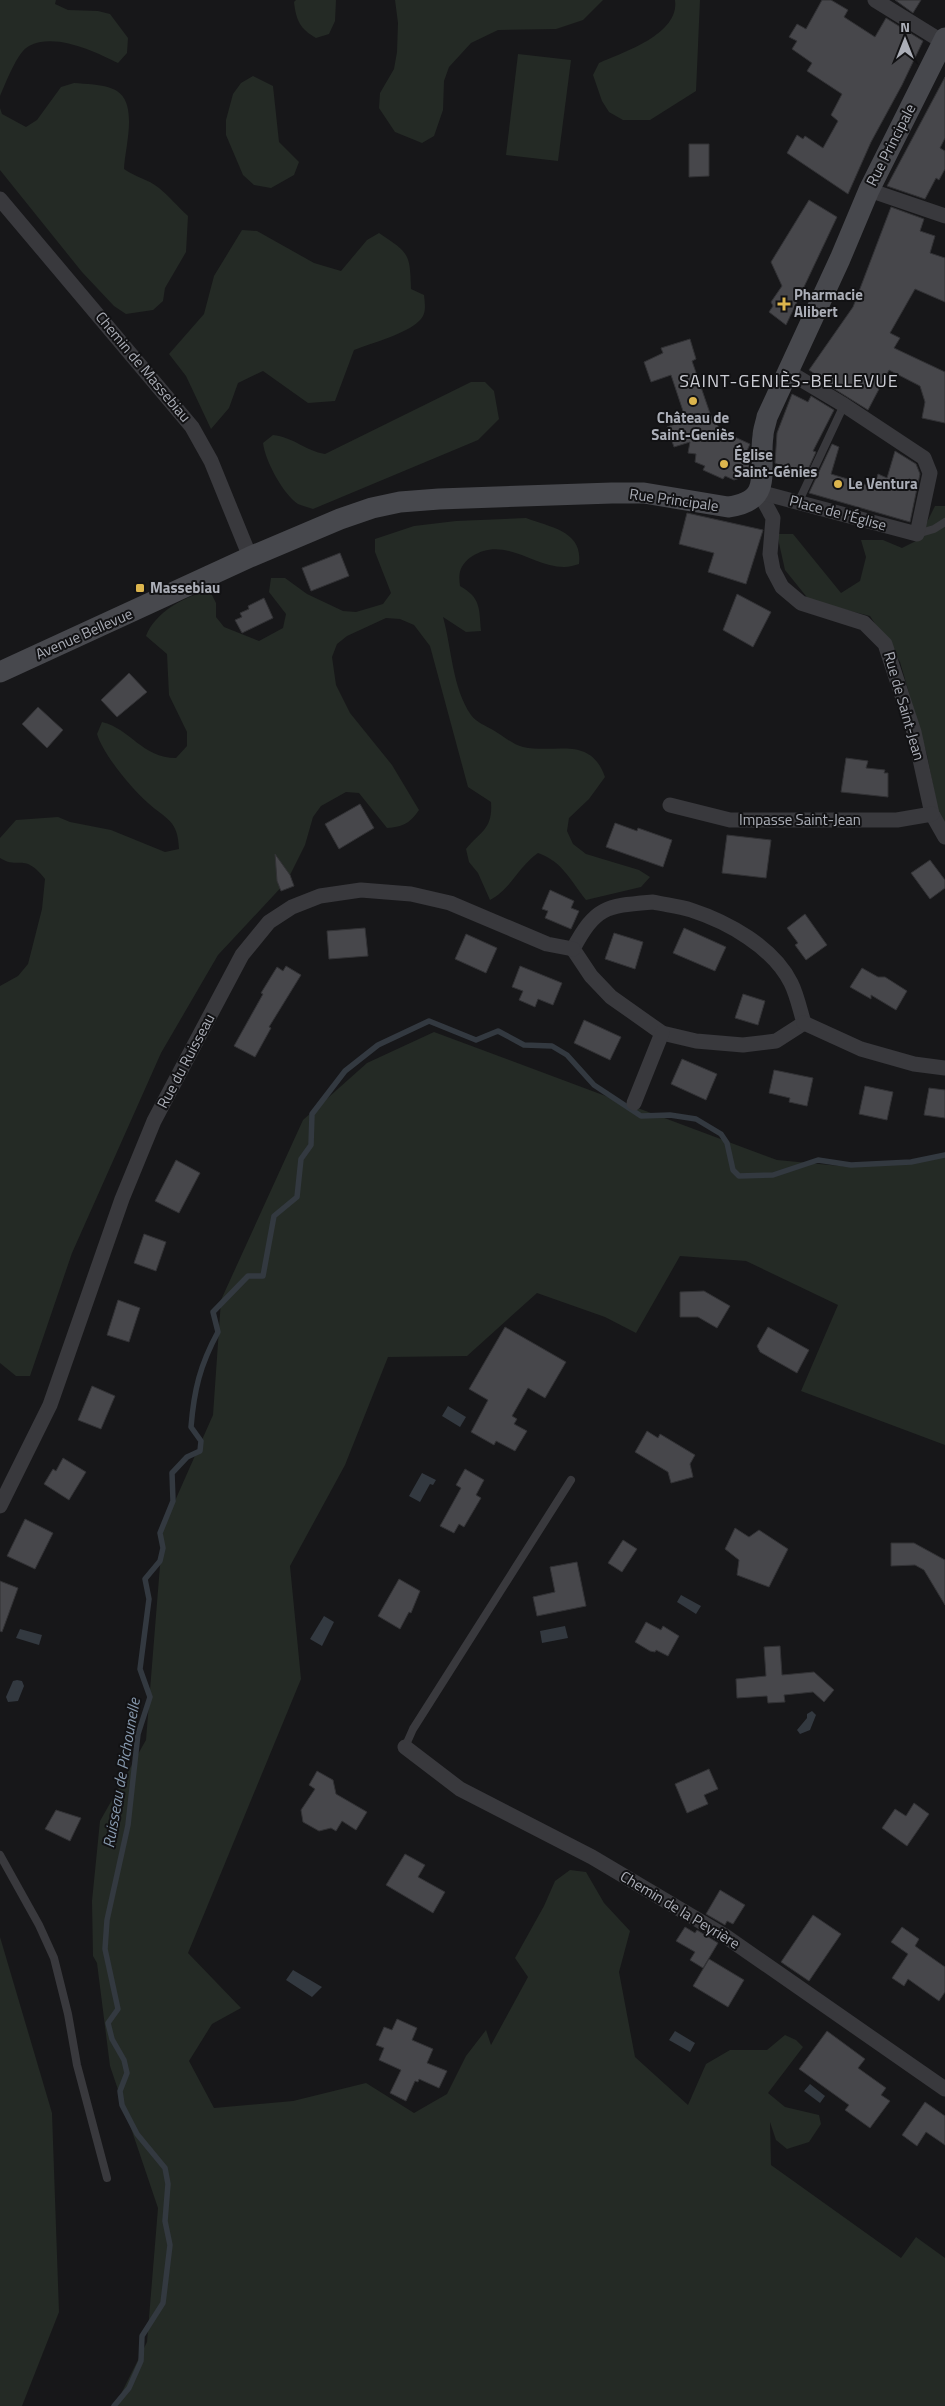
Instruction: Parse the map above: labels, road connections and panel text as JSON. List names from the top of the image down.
{
  "streets": {
    "main road": ["Rue Principale", "Avenue Bellevue"],
    "street": [
      "Chemin de Massebiau",
      "Place de l'Église",
      "Rue de Saint-Jean",
      "Impasse Saint-Jean",
      "Rue du Ruisseau",
      "Chemin de la Peyrière"
    ]
  },
  "crossings": [
    ["Rue Principale", "Chemin de Massebiau"],
    ["Rue Principale", "Place de l'Église"],
    ["Rue Principale", "Avenue Bellevue"],
    ["Rue Principale", "Rue de Saint-Jean"],
    ["Chemin de Massebiau", "Avenue Bellevue"],
    ["Place de l'Église", "Rue de Saint-Jean"],
    ["Rue de Saint-Jean", "Impasse Saint-Jean"]
  ],
  "districts": ["SAINT-GENIÈS-BELLEVUE"],
  "water": ["Ruisseau de Pichounelle"],
  "places": {
    "health": ["Pharmacie Alibert"],
    "other": ["Château de Saint-Geniès", "Église Saint-Génies", "Le Ventura"],
    "transit": ["Massebiau"]
  },
  "north": "top"
}
